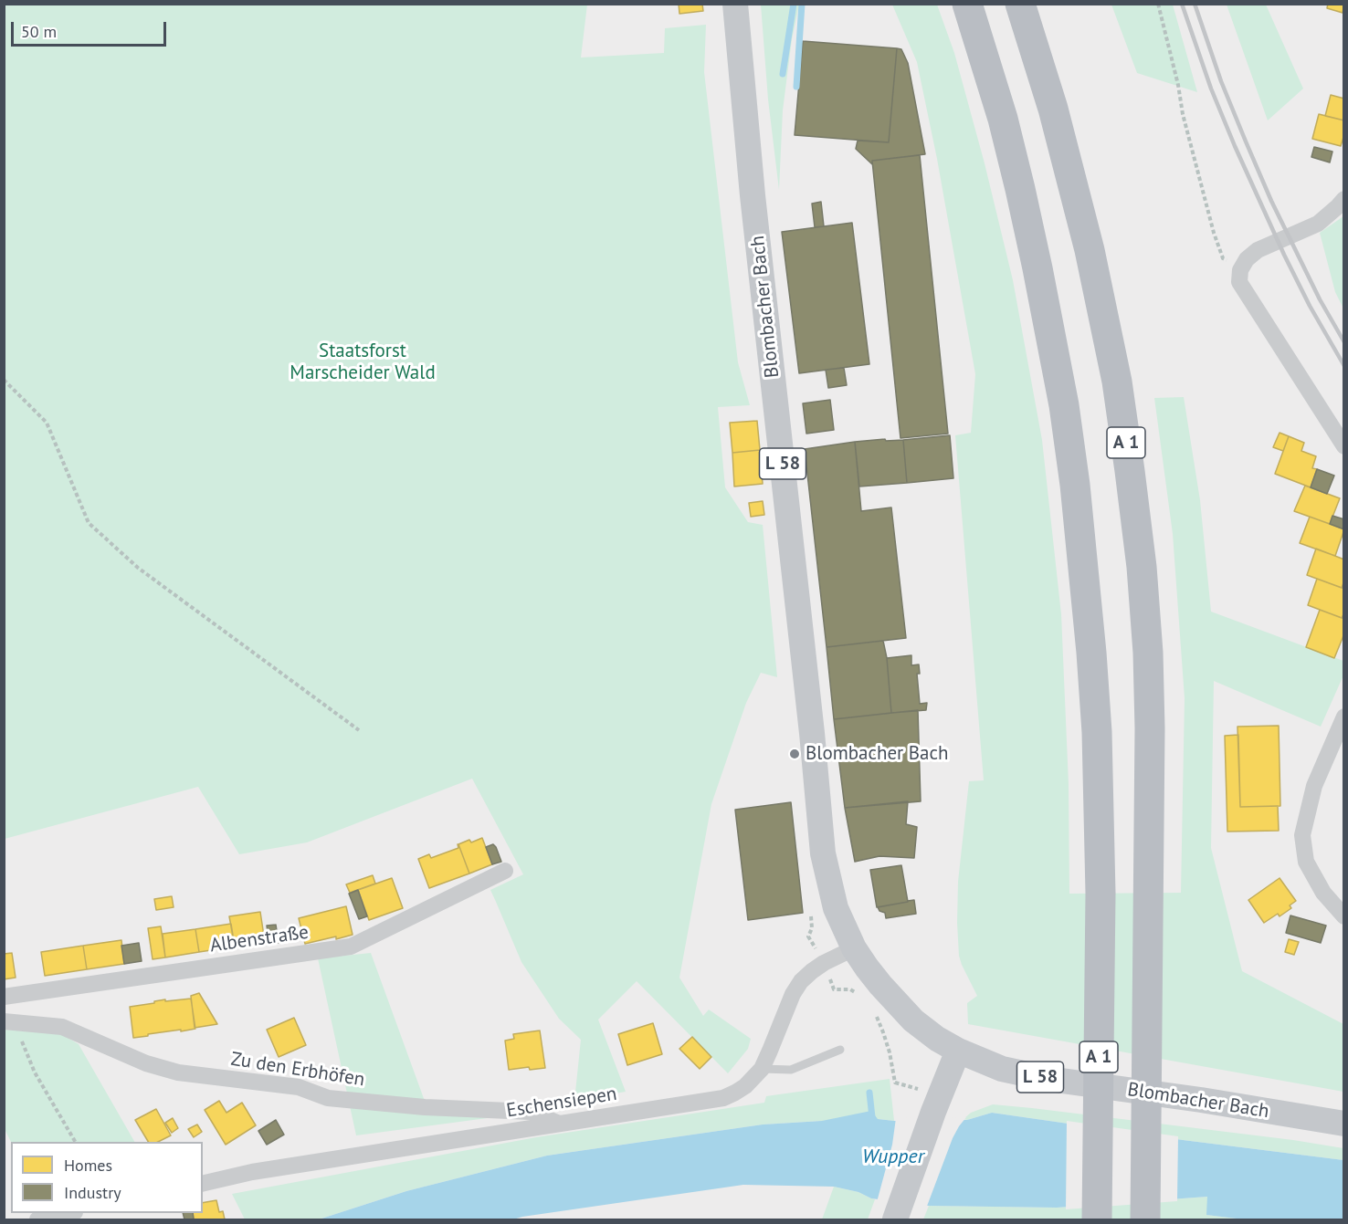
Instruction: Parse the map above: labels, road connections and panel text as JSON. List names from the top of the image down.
{
  "streets": {
    "highway": ["A 1"],
    "main road": ["Blombacher Bach", "L 58"],
    "street": ["Albenstraße", "Zu den Erbhöfen", "Eschensiepen"]
  },
  "crossings": [
    ["Blombacher Bach", "Eschensiepen"],
    ["Zu den Erbhöfen", "Eschensiepen"]
  ],
  "water": ["Wupper"],
  "parks": ["Staatsforst Marscheider Wald"],
  "places": ["Blombacher Bach"],
  "legend": ["Homes", "Industry"],
  "scale_bar": "50 m"
}
